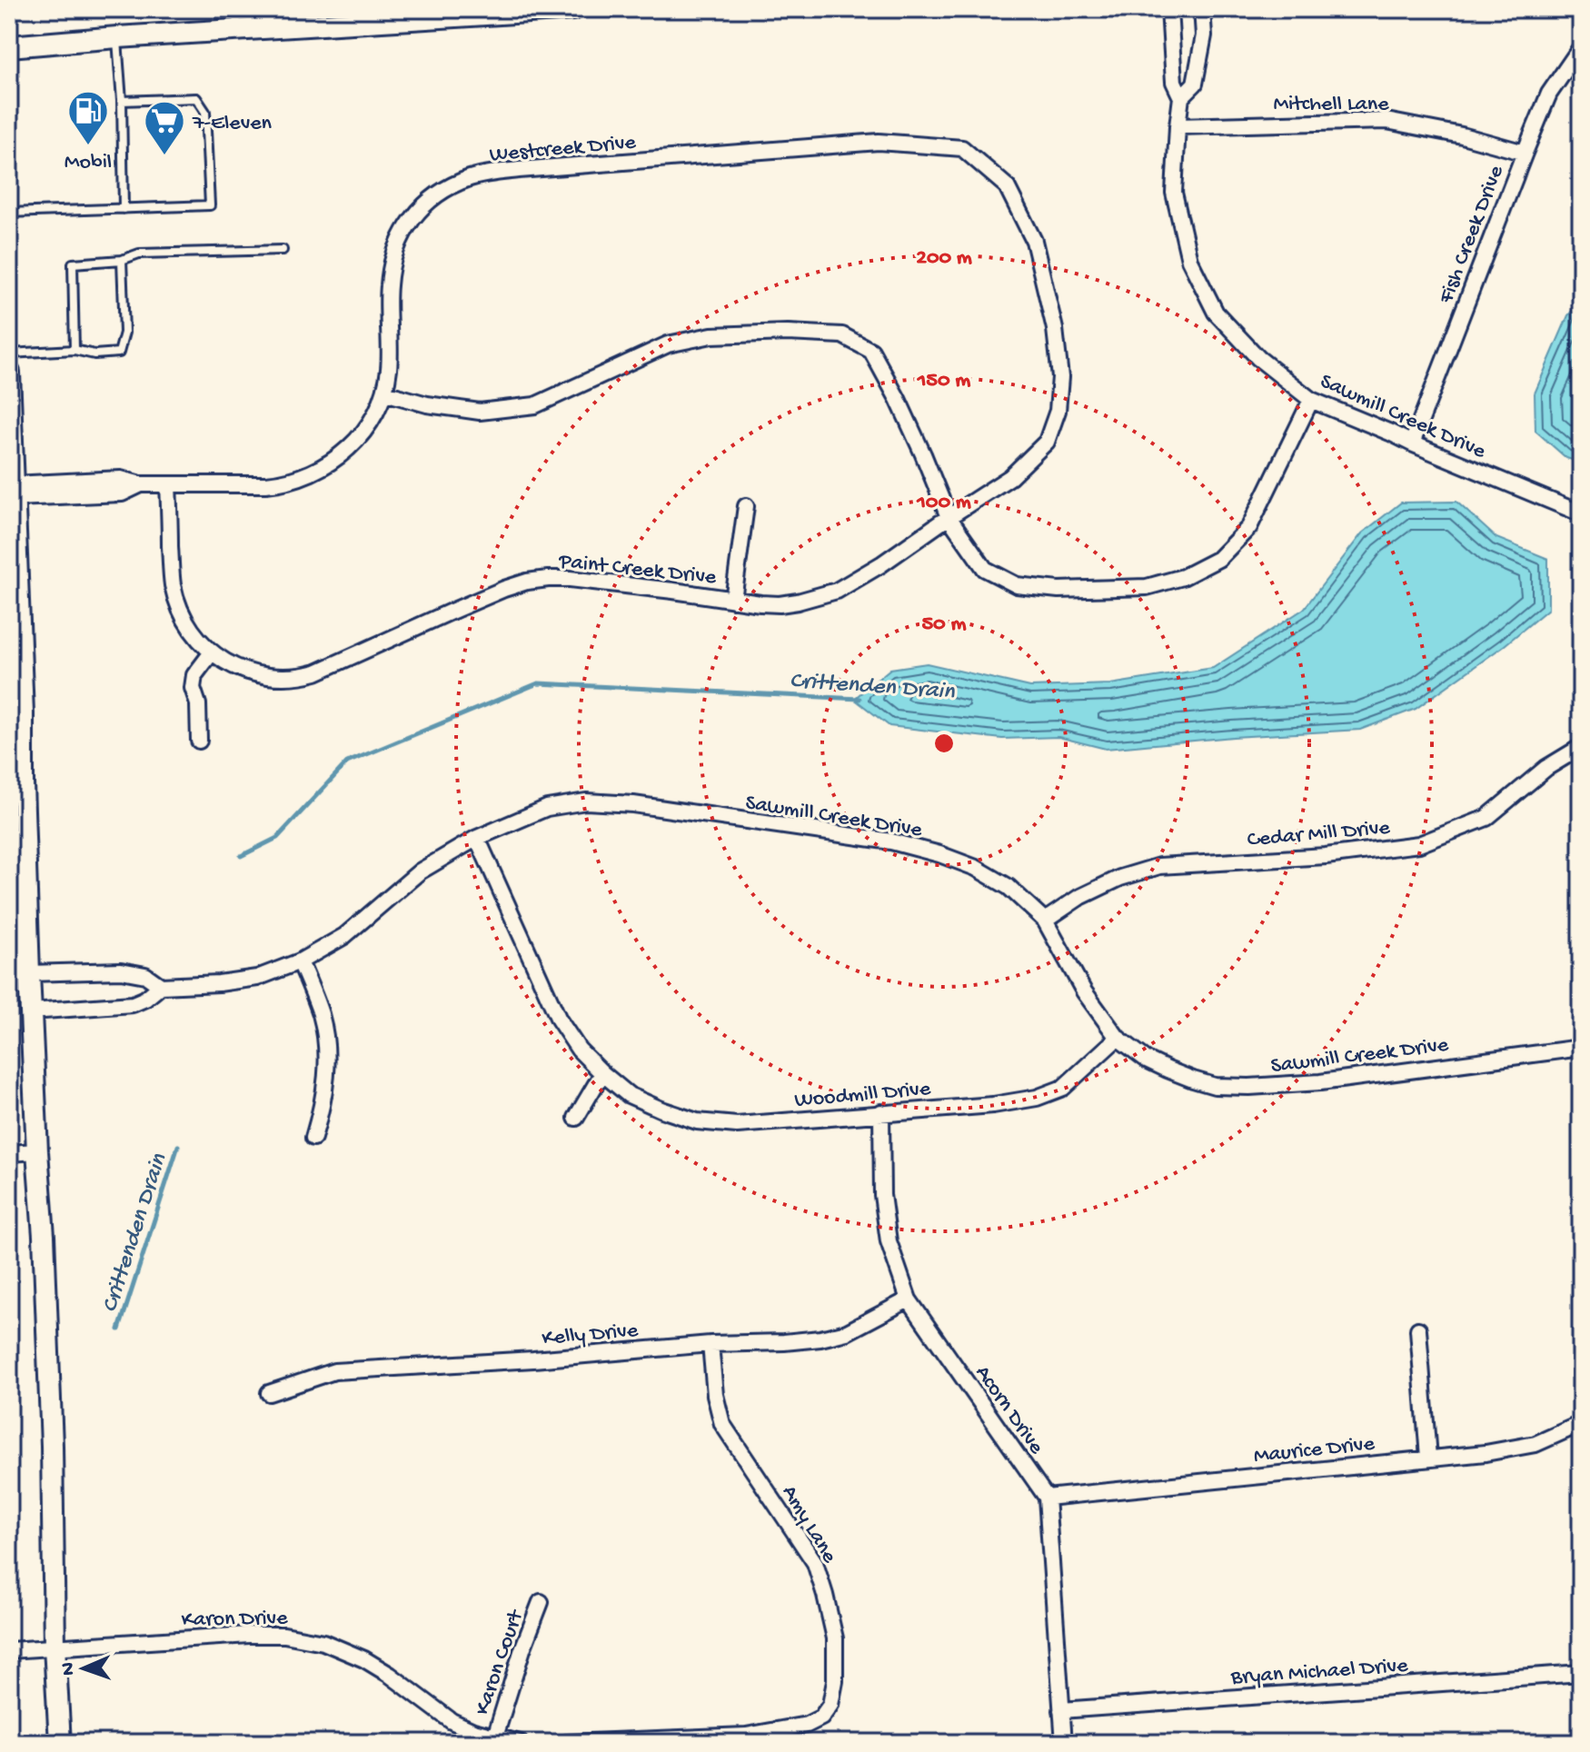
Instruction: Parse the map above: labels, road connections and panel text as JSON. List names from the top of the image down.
{
  "streets": {
    "street": [
      "Mitchell Lane",
      "Westcreek Drive",
      "Fish Creek Drive",
      "Sawmill Creek Drive",
      "Paint Creek Drive",
      "Cedar Mill Drive",
      "Woodmill Drive",
      "Kelly Drive",
      "Acorn Drive",
      "Maurice Drive",
      "Amy Lane",
      "Karon Drive",
      "Karon Court",
      "Bryan Michael Drive"
    ]
  },
  "crossings": [
    ["Mitchell Lane", "Fish Creek Drive"],
    ["Mitchell Lane", "Sawmill Creek Drive"],
    ["Westcreek Drive", "Paint Creek Drive"],
    ["Fish Creek Drive", "Sawmill Creek Drive"],
    ["Sawmill Creek Drive", "Cedar Mill Drive"],
    ["Sawmill Creek Drive", "Woodmill Drive"],
    ["Woodmill Drive", "Acorn Drive"],
    ["Kelly Drive", "Acorn Drive"],
    ["Kelly Drive", "Amy Lane"],
    ["Acorn Drive", "Maurice Drive"],
    ["Karon Drive", "Karon Court"]
  ],
  "water": ["Crittenden Drain"],
  "places": {
    "fuel station": ["Mobil"],
    "supermarket": ["7-Eleven"]
  },
  "north": "left",
  "rings": [
    "200 m",
    "150 m",
    "100 m",
    "50 m"
  ]
}
